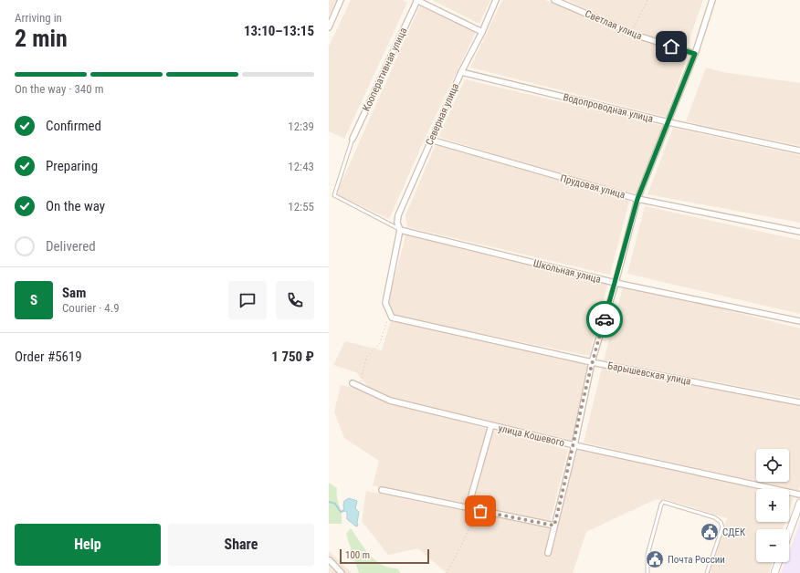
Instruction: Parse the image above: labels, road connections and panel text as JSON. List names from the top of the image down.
{
  "streets": {
    "street": [
      "Светлая улица",
      "Кооперативная улица",
      "Водопроводная улица",
      "Северная улица",
      "Прудовая улица",
      "Школьная улица",
      "Барышевская улица",
      "улица Кошевого"
    ]
  },
  "crossings": [
    ["Водопроводная улица", "Северная улица"],
    ["Северная улица", "Прудовая улица"],
    ["Северная улица", "Школьная улица"],
    ["Северная улица", "Барышевская улица"]
  ],
  "places": {
    "public building": ["СДЕК", "Почта России"]
  },
  "scale_bar": "100 m",
  "page": {
    "heading": ["2 min", "Arriving in", "13:10–13:15"],
    "panel": [
      "Sam",
      "Courier · 4.9",
      "Order #5619",
      "1 750 ₽"
    ],
    "bar": "On the way · 340 m",
    "list": [
      ["Confirmed", "12:39"],
      ["Preparing", "12:43"],
      ["On the way", "12:55"],
      "Delivered"
    ],
    "round": "S",
    "map_buttons": ["+", "−"],
    "buttons": ["Help", "Share"],
    "scale": "100 m"
  }
}
